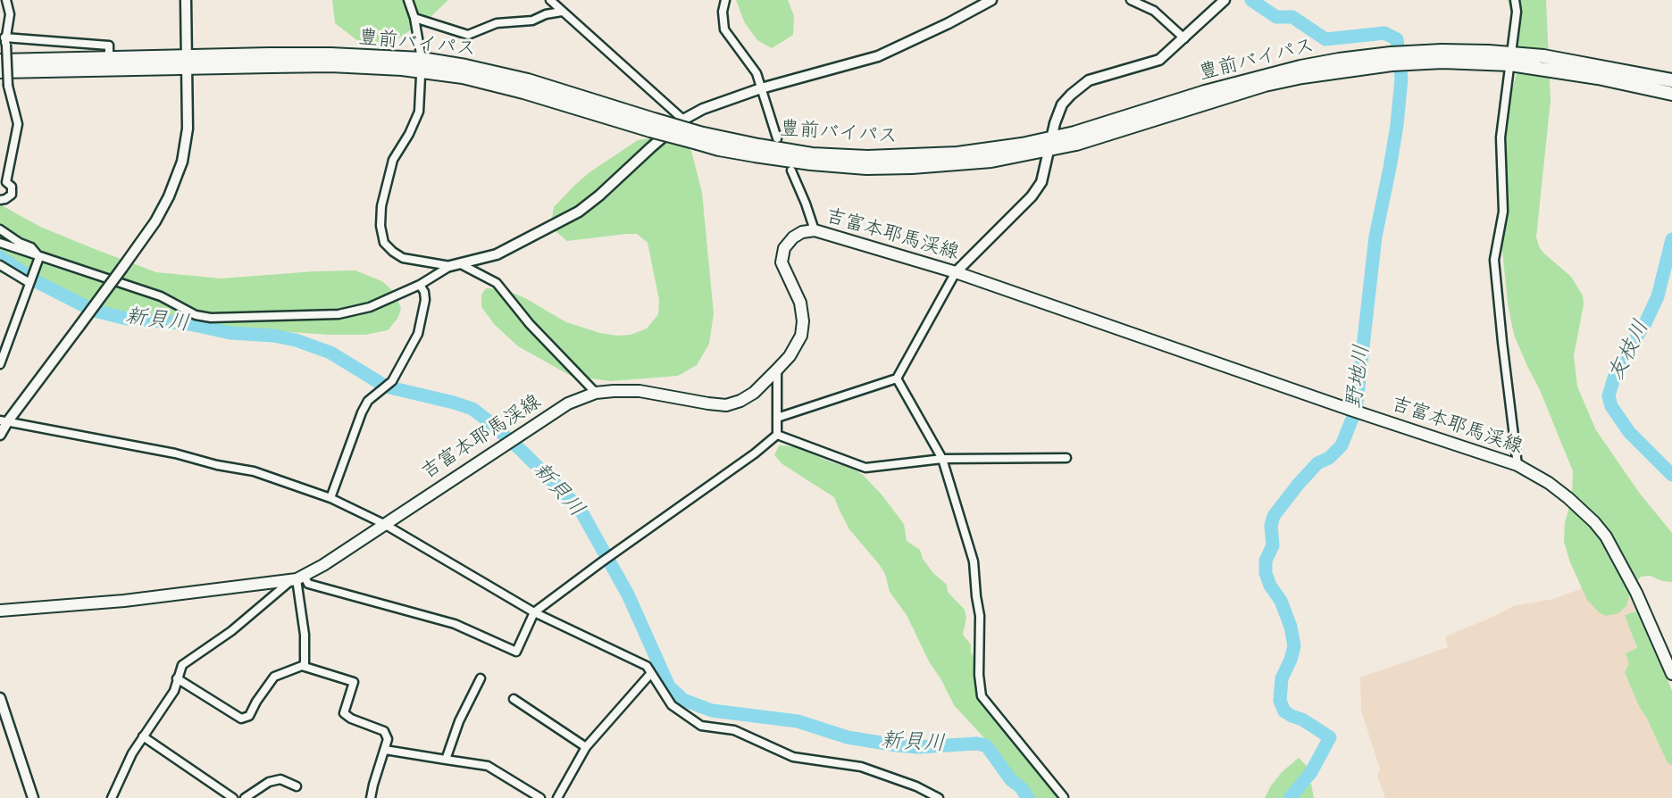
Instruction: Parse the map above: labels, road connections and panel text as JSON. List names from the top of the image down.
{
  "streets": {
    "highway": ["豊前バイパス"],
    "main road": ["吉富本耶馬渓線"]
  },
  "water": ["新貝川", "友枝川", "野地川"]
}
